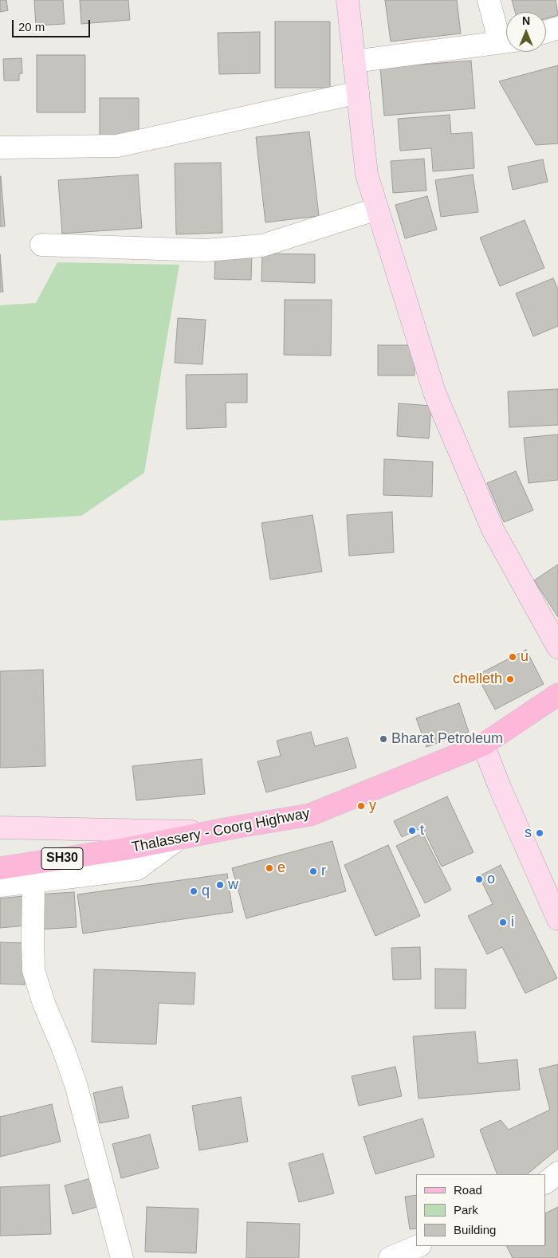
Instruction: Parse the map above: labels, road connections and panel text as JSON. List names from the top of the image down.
{
  "streets": {
    "main road": ["Thalassery - Coorg Highway", "SH30"]
  },
  "places": [
    "u",
    "chelleth",
    "Bharat Petroleum",
    "y",
    "t",
    "s",
    "e",
    "r",
    "o",
    "w",
    "q",
    "i"
  ],
  "legend": ["Road", "Park", "Building"],
  "scale_bar": "20 m",
  "north": "top"
}
